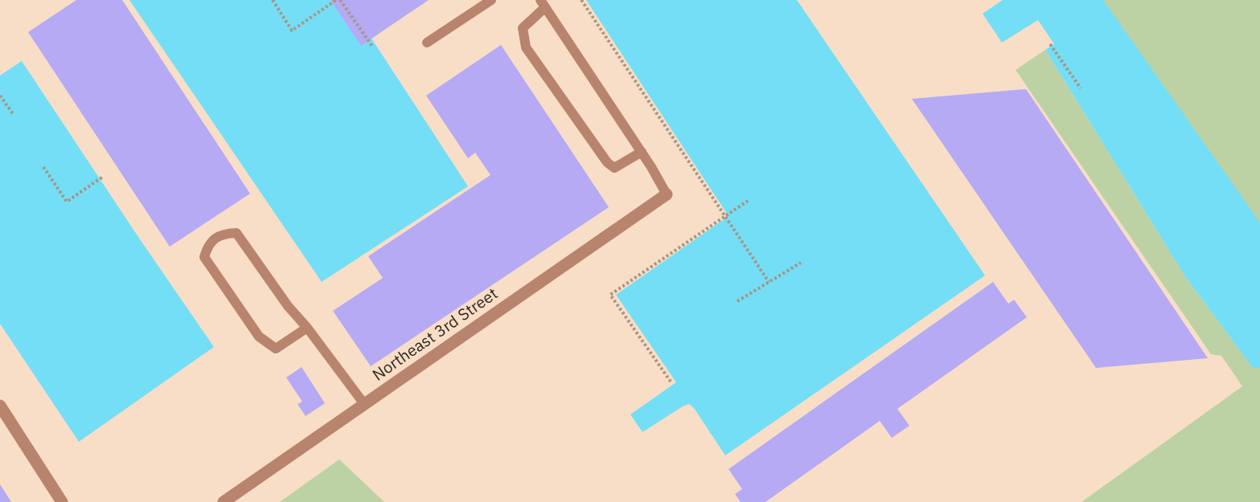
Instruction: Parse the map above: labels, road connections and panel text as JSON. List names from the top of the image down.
{
  "streets": {
    "street": ["Northeast 3rd Street"]
  }
}
